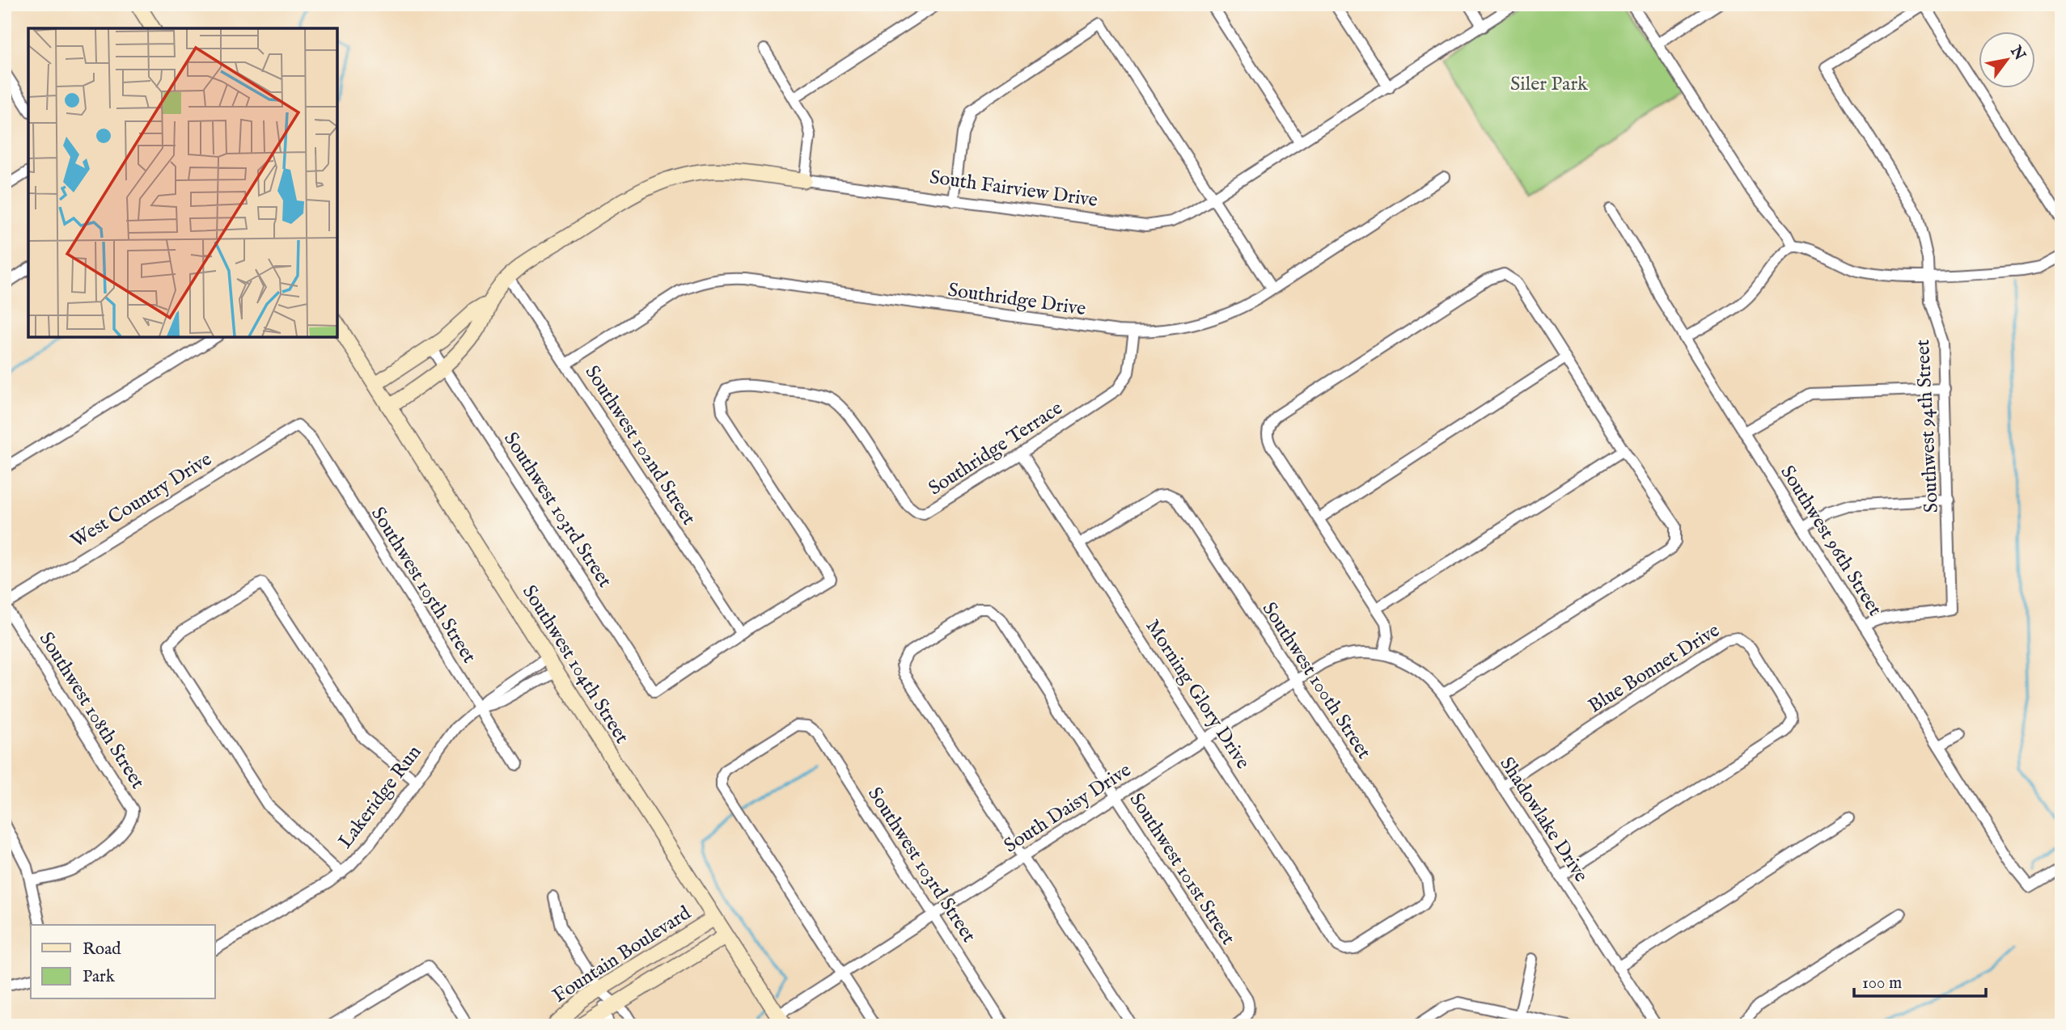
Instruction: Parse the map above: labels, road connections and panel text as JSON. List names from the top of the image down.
{
  "streets": {
    "street": [
      "South Fairview Drive",
      "Southridge Drive",
      "Southwest 94th Street",
      "Southwest 102nd Street",
      "Southridge Terrace",
      "West Country Drive",
      "Southwest 103rd Street",
      "Southwest 96th Street",
      "Southwest 105th Street",
      "Southwest 104th Street",
      "Blue Bonnet Drive",
      "Southwest 100th Street",
      "Morning Glory Drive",
      "Southwest 108th Street",
      "Lakeridge Run",
      "South Daisy Drive",
      "Shadowlake Drive",
      "Southwest 101st Street",
      "Fountain Boulevard"
    ]
  },
  "crossings": [
    ["South Fairview Drive", "Southwest 102nd Street"],
    ["South Fairview Drive", "Southwest 103rd Street"],
    ["South Fairview Drive", "Southwest 104th Street"],
    ["Southridge Drive", "Southwest 102nd Street"],
    ["Southridge Drive", "Southridge Terrace"],
    ["Southwest 94th Street", "Southwest 96th Street"],
    ["Southwest 102nd Street", "Southridge Terrace"],
    ["Southwest 102nd Street", "Southwest 103rd Street"],
    ["Southridge Terrace", "Southwest 103rd Street"],
    ["Southridge Terrace", "Morning Glory Drive"],
    ["West Country Drive", "Southwest 105th Street"],
    ["West Country Drive", "Southwest 108th Street"],
    ["Southwest 103rd Street", "South Daisy Drive"],
    ["Southwest 105th Street", "Lakeridge Run"],
    ["Southwest 104th Street", "Lakeridge Run"],
    ["Southwest 104th Street", "South Daisy Drive"],
    ["Southwest 104th Street", "Fountain Boulevard"],
    ["Blue Bonnet Drive", "Shadowlake Drive"],
    ["Southwest 100th Street", "Morning Glory Drive"],
    ["Southwest 100th Street", "South Daisy Drive"],
    ["Morning Glory Drive", "South Daisy Drive"],
    ["South Daisy Drive", "Shadowlake Drive"],
    ["South Daisy Drive", "Southwest 101st Street"]
  ],
  "parks": ["Siler Park"],
  "legend": ["Road", "Park"],
  "scale_bar": "100 m",
  "north": "top right"
}
